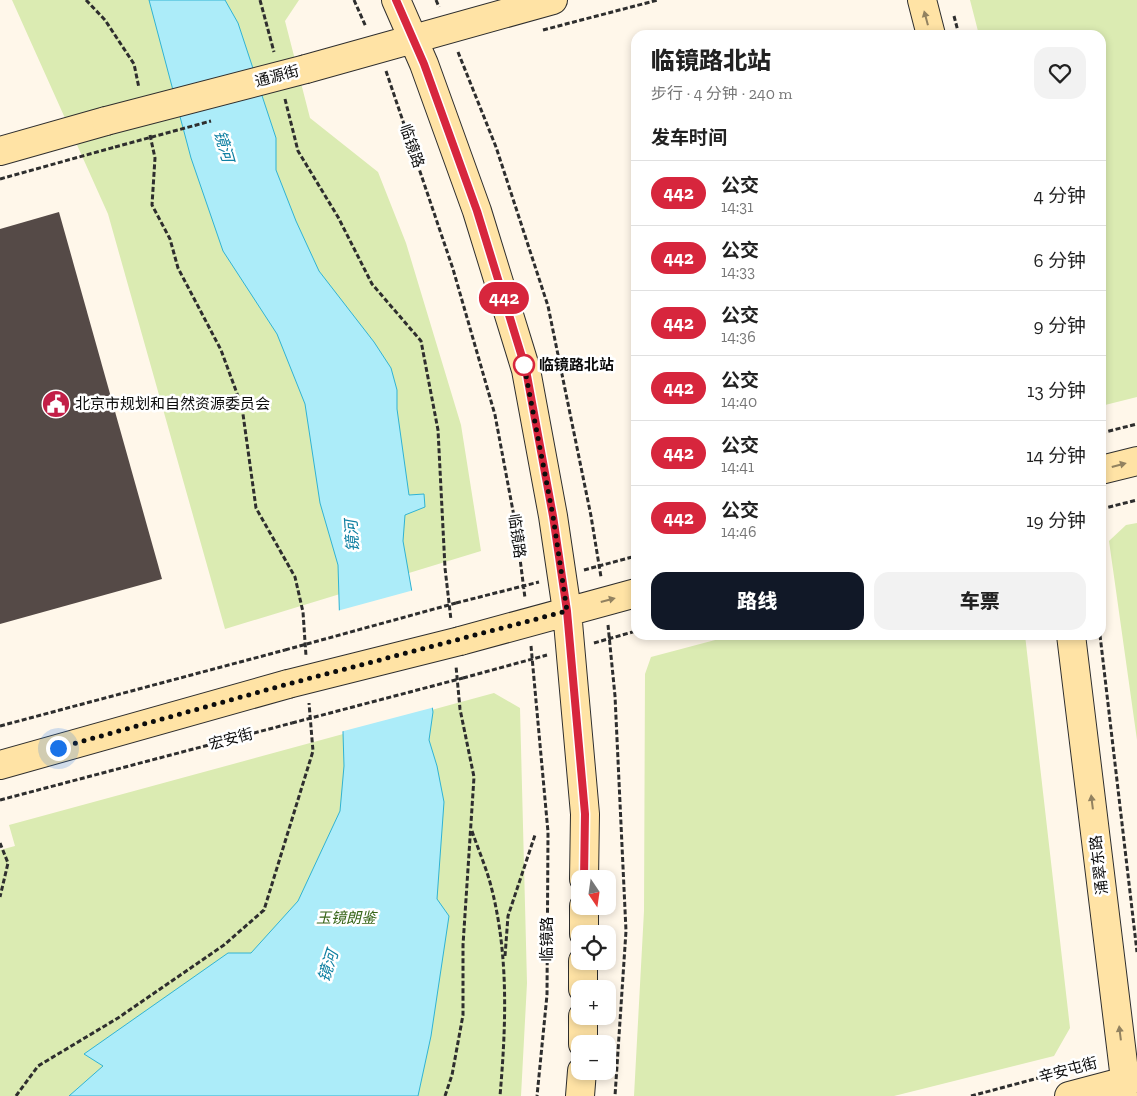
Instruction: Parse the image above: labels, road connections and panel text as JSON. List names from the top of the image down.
{
  "streets": {
    "street": ["通源街", "涌翠东路", "辛安屯街"],
    "path": ["临镜路", "宏安街"]
  },
  "crossings": [
    ["通源街", "临镜路"],
    ["涌翠东路", "辛安屯街"]
  ],
  "one_way": ["涌翠东路"],
  "water": ["镜河"],
  "parks": ["玉镜朗鉴"],
  "places": {
    "other": ["临镜路北站"],
    "public building": ["北京市规划和自然资源委员会"]
  },
  "lines": ["bus line 442"],
  "north": "bottom",
  "page": {
    "on_map": "442",
    "heading": [
      ["临镜路北站", "步行 · 4 分钟 · 240 m"],
      "发车时间"
    ],
    "list": [
      {
        "mark": "442",
        "name": "公交",
        "note": "14:31",
        "value": "4 分钟"
      },
      {
        "mark": "442",
        "name": "公交",
        "note": "14:33",
        "value": "6 分钟"
      },
      {
        "mark": "442",
        "name": "公交",
        "note": "14:36",
        "value": "9 分钟"
      },
      {
        "mark": "442",
        "name": "公交",
        "note": "14:40",
        "value": "13 分钟"
      },
      {
        "mark": "442",
        "name": "公交",
        "note": "14:41",
        "value": "14 分钟"
      },
      {
        "mark": "442",
        "name": "公交",
        "note": "14:46",
        "value": "19 分钟"
      }
    ],
    "buttons": ["路线", "车票"],
    "map_buttons": ["+", "−"]
  }
}
